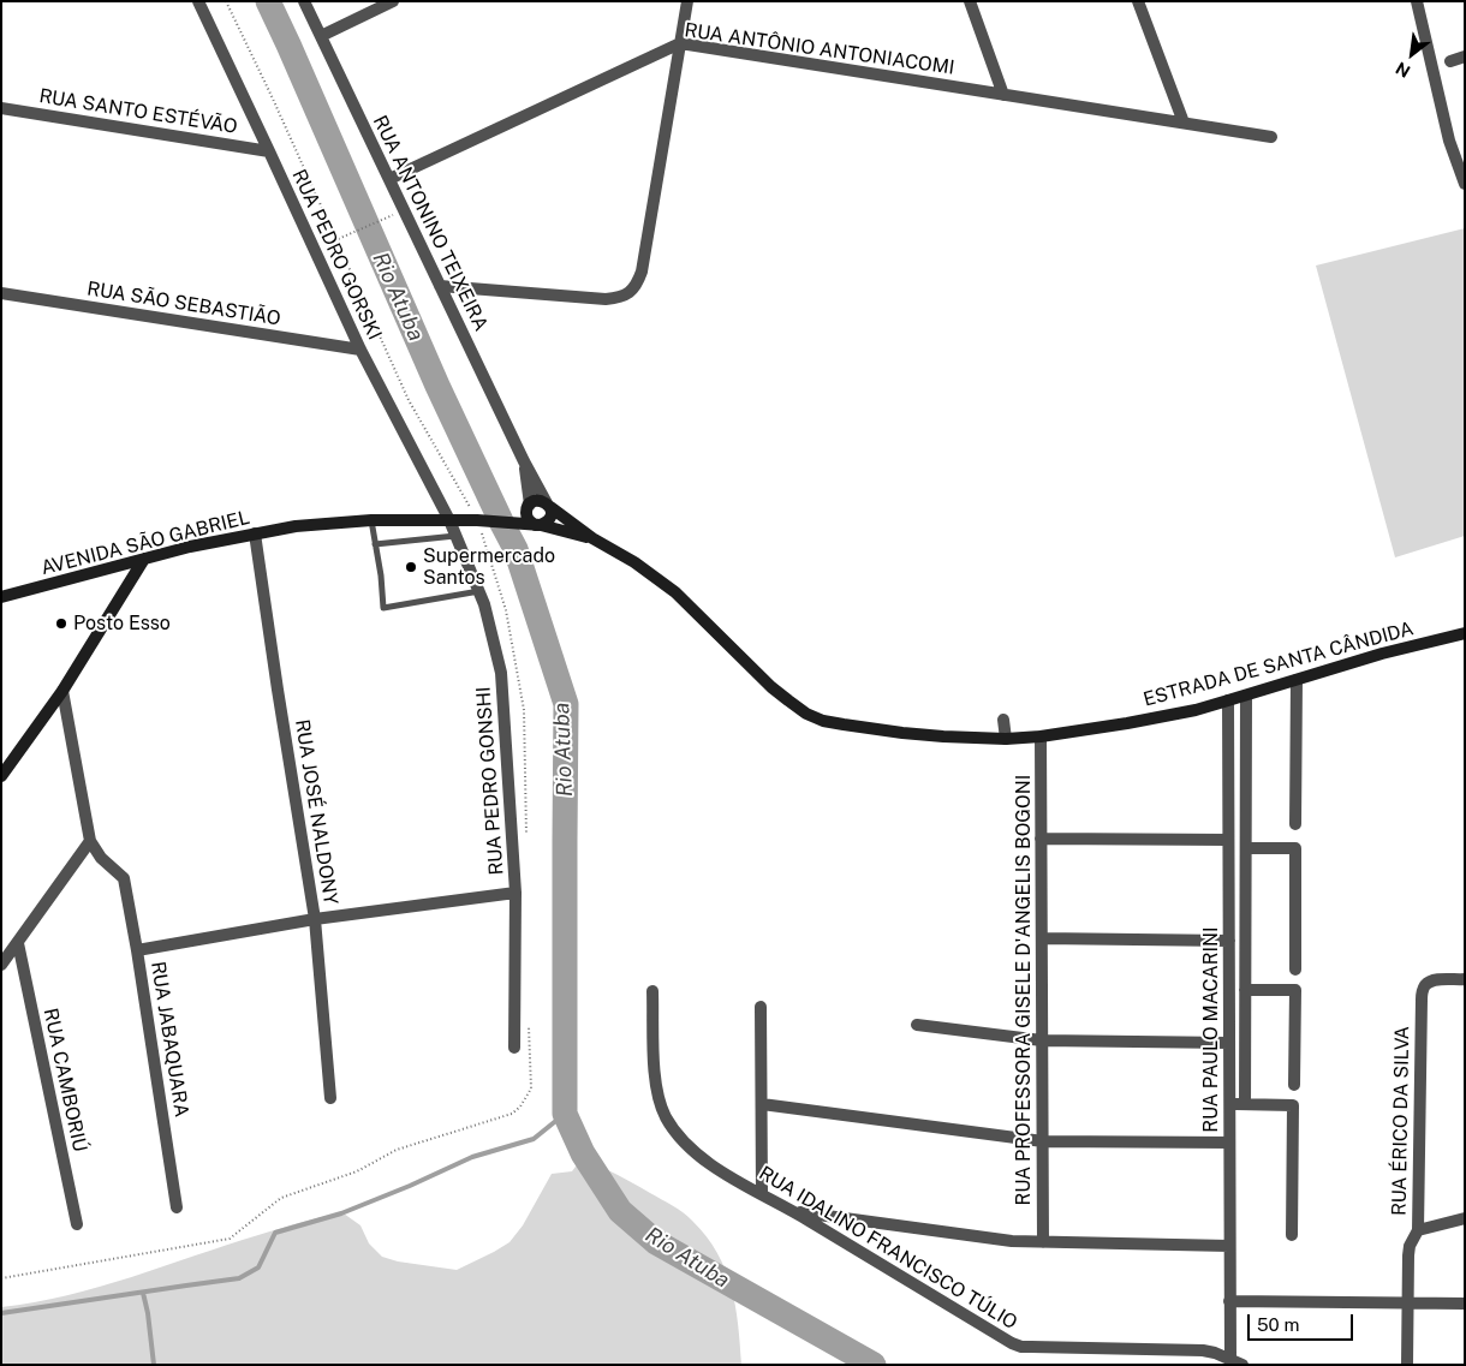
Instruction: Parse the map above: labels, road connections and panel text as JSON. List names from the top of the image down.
{
  "streets": {
    "main road": ["AVENIDA SÃO GABRIEL", "ESTRADA DE SANTA CÂNDIDA"],
    "street": [
      "RUA ANTÔNIO ANTONIACOMI",
      "RUA SANTO ESTÉVÃO",
      "RUA ANTONINO TEIXEIRA",
      "RUA PEDRO GORSKI",
      "RUA SÃO SEBASTIÃO",
      "RUA PEDRO GONSHI",
      "RUA JOSÉ NALDONY",
      "RUA PROFESSORA GISELE D'ANGELIS BOGONI",
      "RUA PAULO MACARINI",
      "RUA JABAQUARA",
      "RUA CAMBORIÚ",
      "RUA ÉRICO DA SILVA",
      "RUA IDALINO FRANCISCO TÚLIO"
    ]
  },
  "crossings": [
    ["RUA ANTÔNIO ANTONIACOMI", "RUA ANTONINO TEIXEIRA"],
    ["RUA SANTO ESTÉVÃO", "RUA PEDRO GORSKI"],
    ["RUA ANTONINO TEIXEIRA", "ESTRADA DE SANTA CÂNDIDA"],
    ["RUA PEDRO GORSKI", "RUA SÃO SEBASTIÃO"],
    ["RUA PEDRO GORSKI", "AVENIDA SÃO GABRIEL"],
    ["RUA PEDRO GORSKI", "RUA PEDRO GONSHI"],
    ["AVENIDA SÃO GABRIEL", "ESTRADA DE SANTA CÂNDIDA"],
    ["AVENIDA SÃO GABRIEL", "RUA PEDRO GONSHI"],
    ["AVENIDA SÃO GABRIEL", "RUA JOSÉ NALDONY"],
    ["ESTRADA DE SANTA CÂNDIDA", "RUA PROFESSORA GISELE D'ANGELIS BOGONI"],
    ["ESTRADA DE SANTA CÂNDIDA", "RUA PAULO MACARINI"],
    ["RUA PAULO MACARINI", "RUA IDALINO FRANCISCO TÚLIO"]
  ],
  "water": ["Rio Atuba"],
  "places": ["Supermercado Santos", "Posto Esso"],
  "scale_bar": "50 m",
  "north": "bottom left"
}
